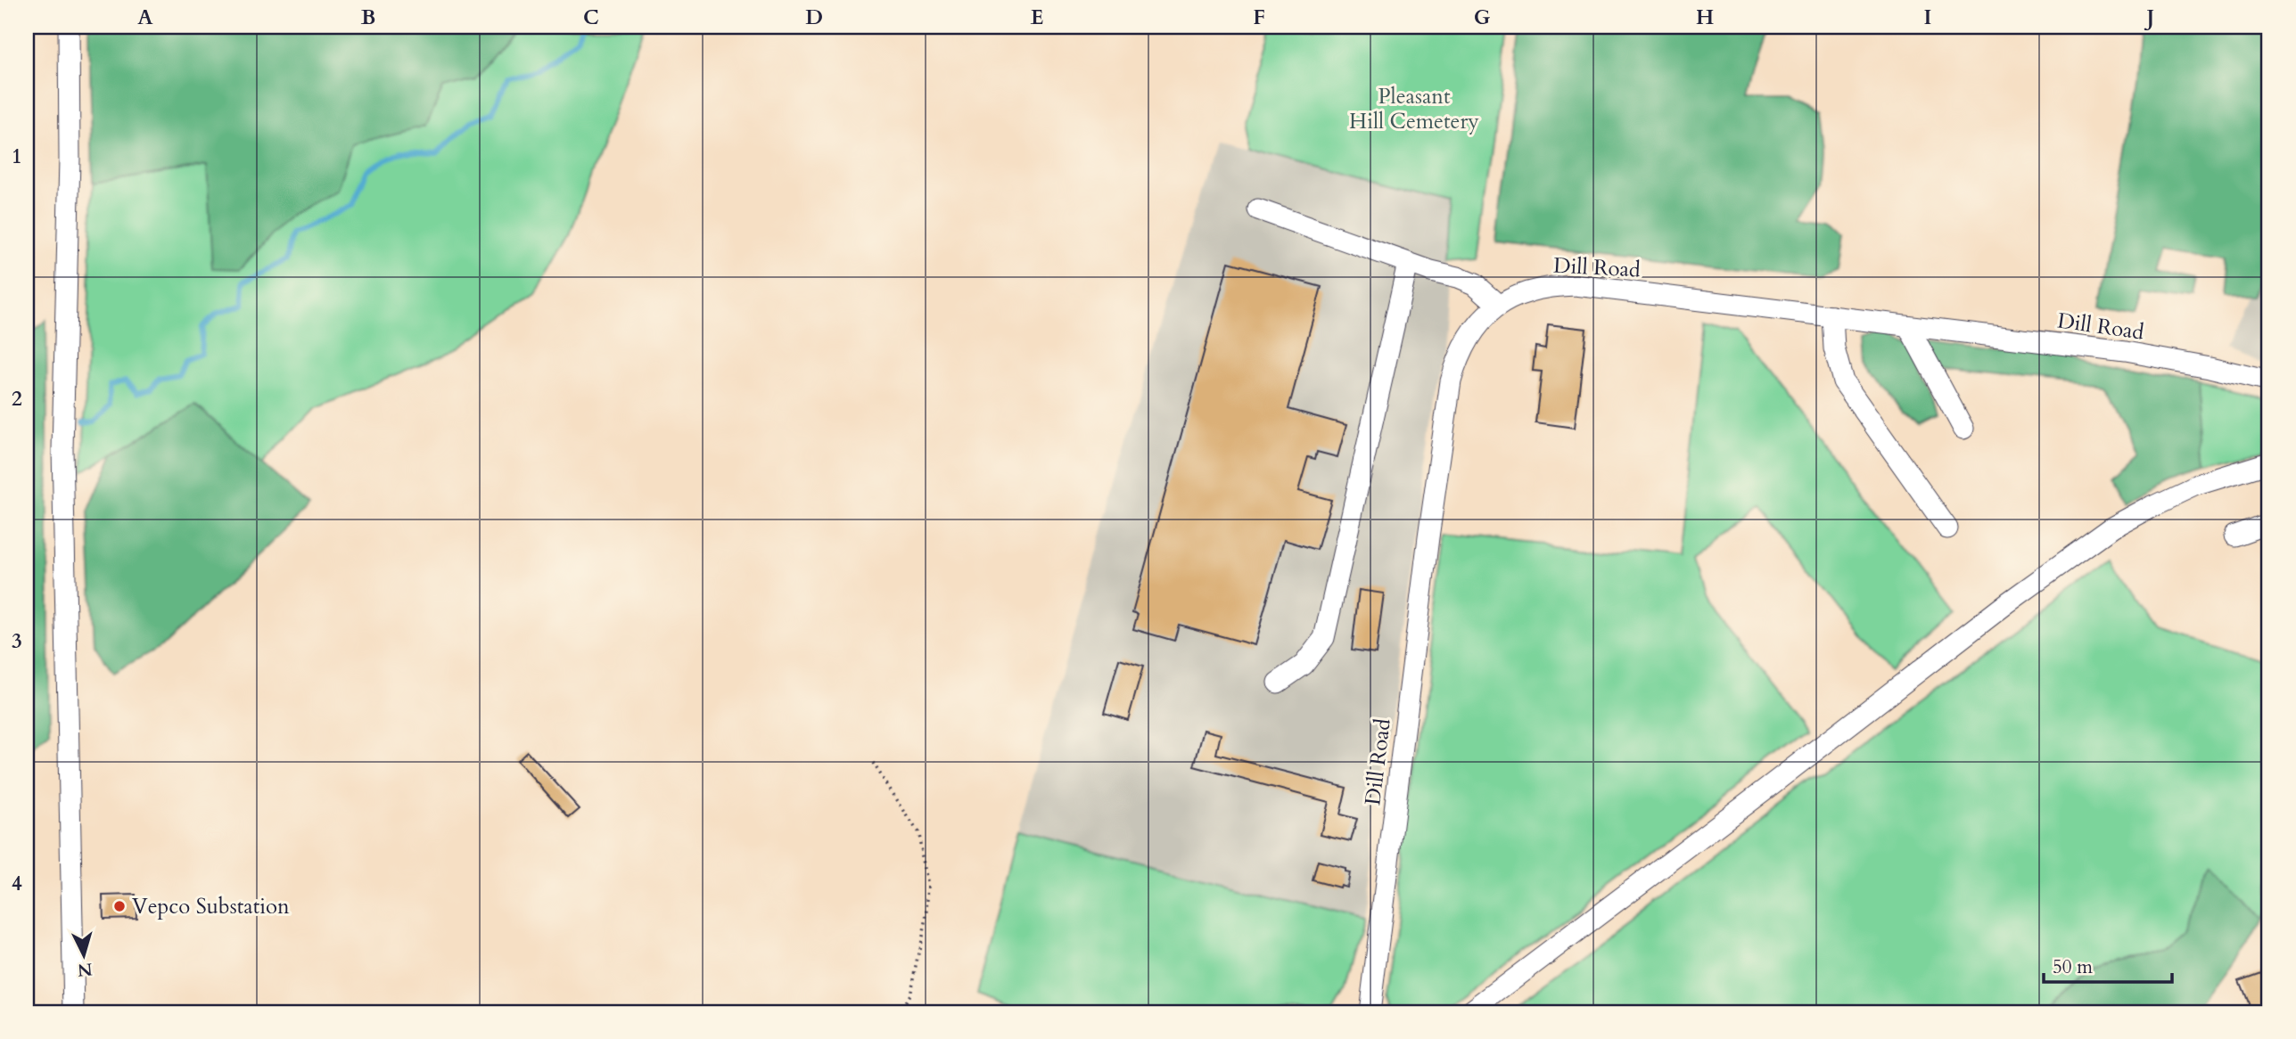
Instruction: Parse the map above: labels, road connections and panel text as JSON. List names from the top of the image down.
{
  "streets": {
    "street": ["Dill Road"]
  },
  "parks": ["Pleasant Hill Cemetery"],
  "places": ["Vepco Substation"],
  "scale_bar": "50 m",
  "north": "bottom",
  "grid": {
    "columns": [
      "A",
      "B",
      "C",
      "D",
      "E",
      "F",
      "G",
      "H",
      "I",
      "J"
    ],
    "rows": [
      "1",
      "2",
      "3",
      "4"
    ]
  }
}
